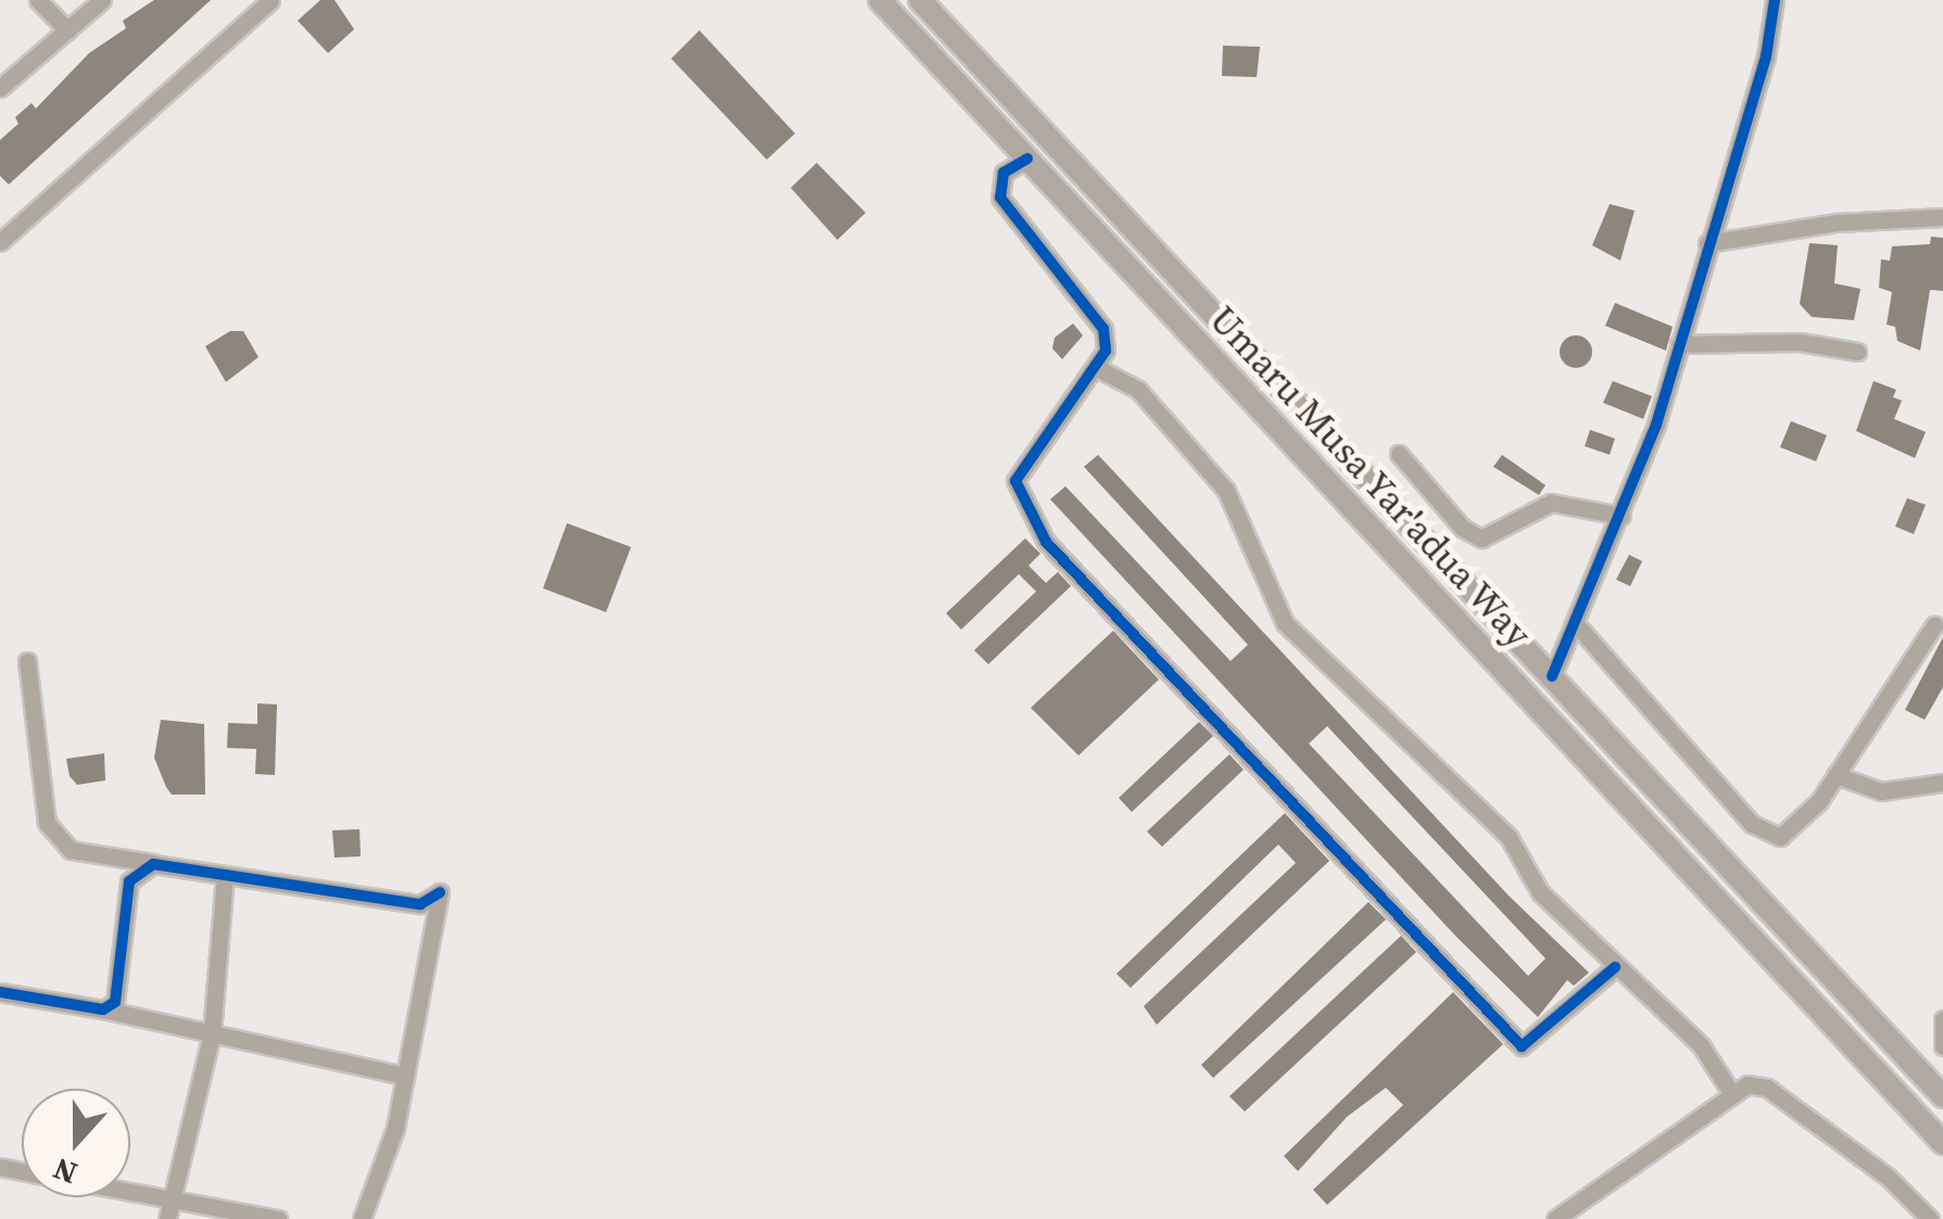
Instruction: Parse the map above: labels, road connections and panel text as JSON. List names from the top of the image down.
{
  "streets": {
    "main road": ["Umaru Musa Yar'adua Way"]
  },
  "north": "bottom"
}
